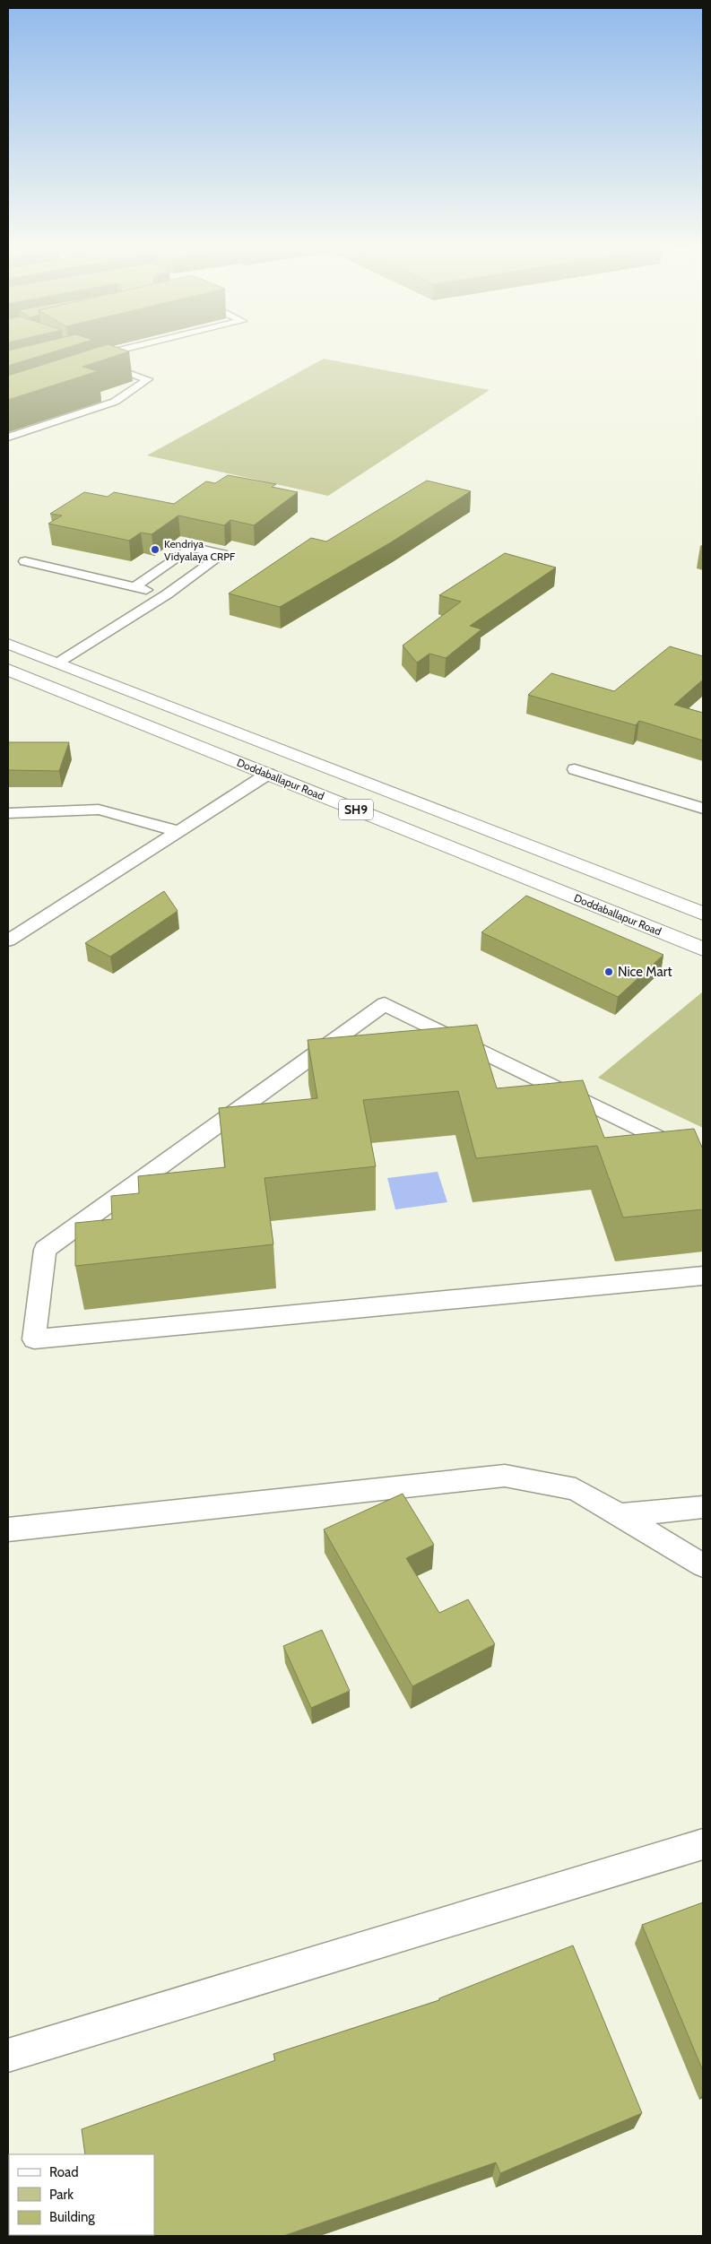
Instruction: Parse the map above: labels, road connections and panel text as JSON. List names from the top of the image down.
{
  "streets": {
    "main road": ["Doddaballapur Road", "SH9"]
  },
  "places": ["Kendriya Vidyalaya CRPF", "Nice Mart"],
  "legend": ["Road", "Park", "Building"]
}
